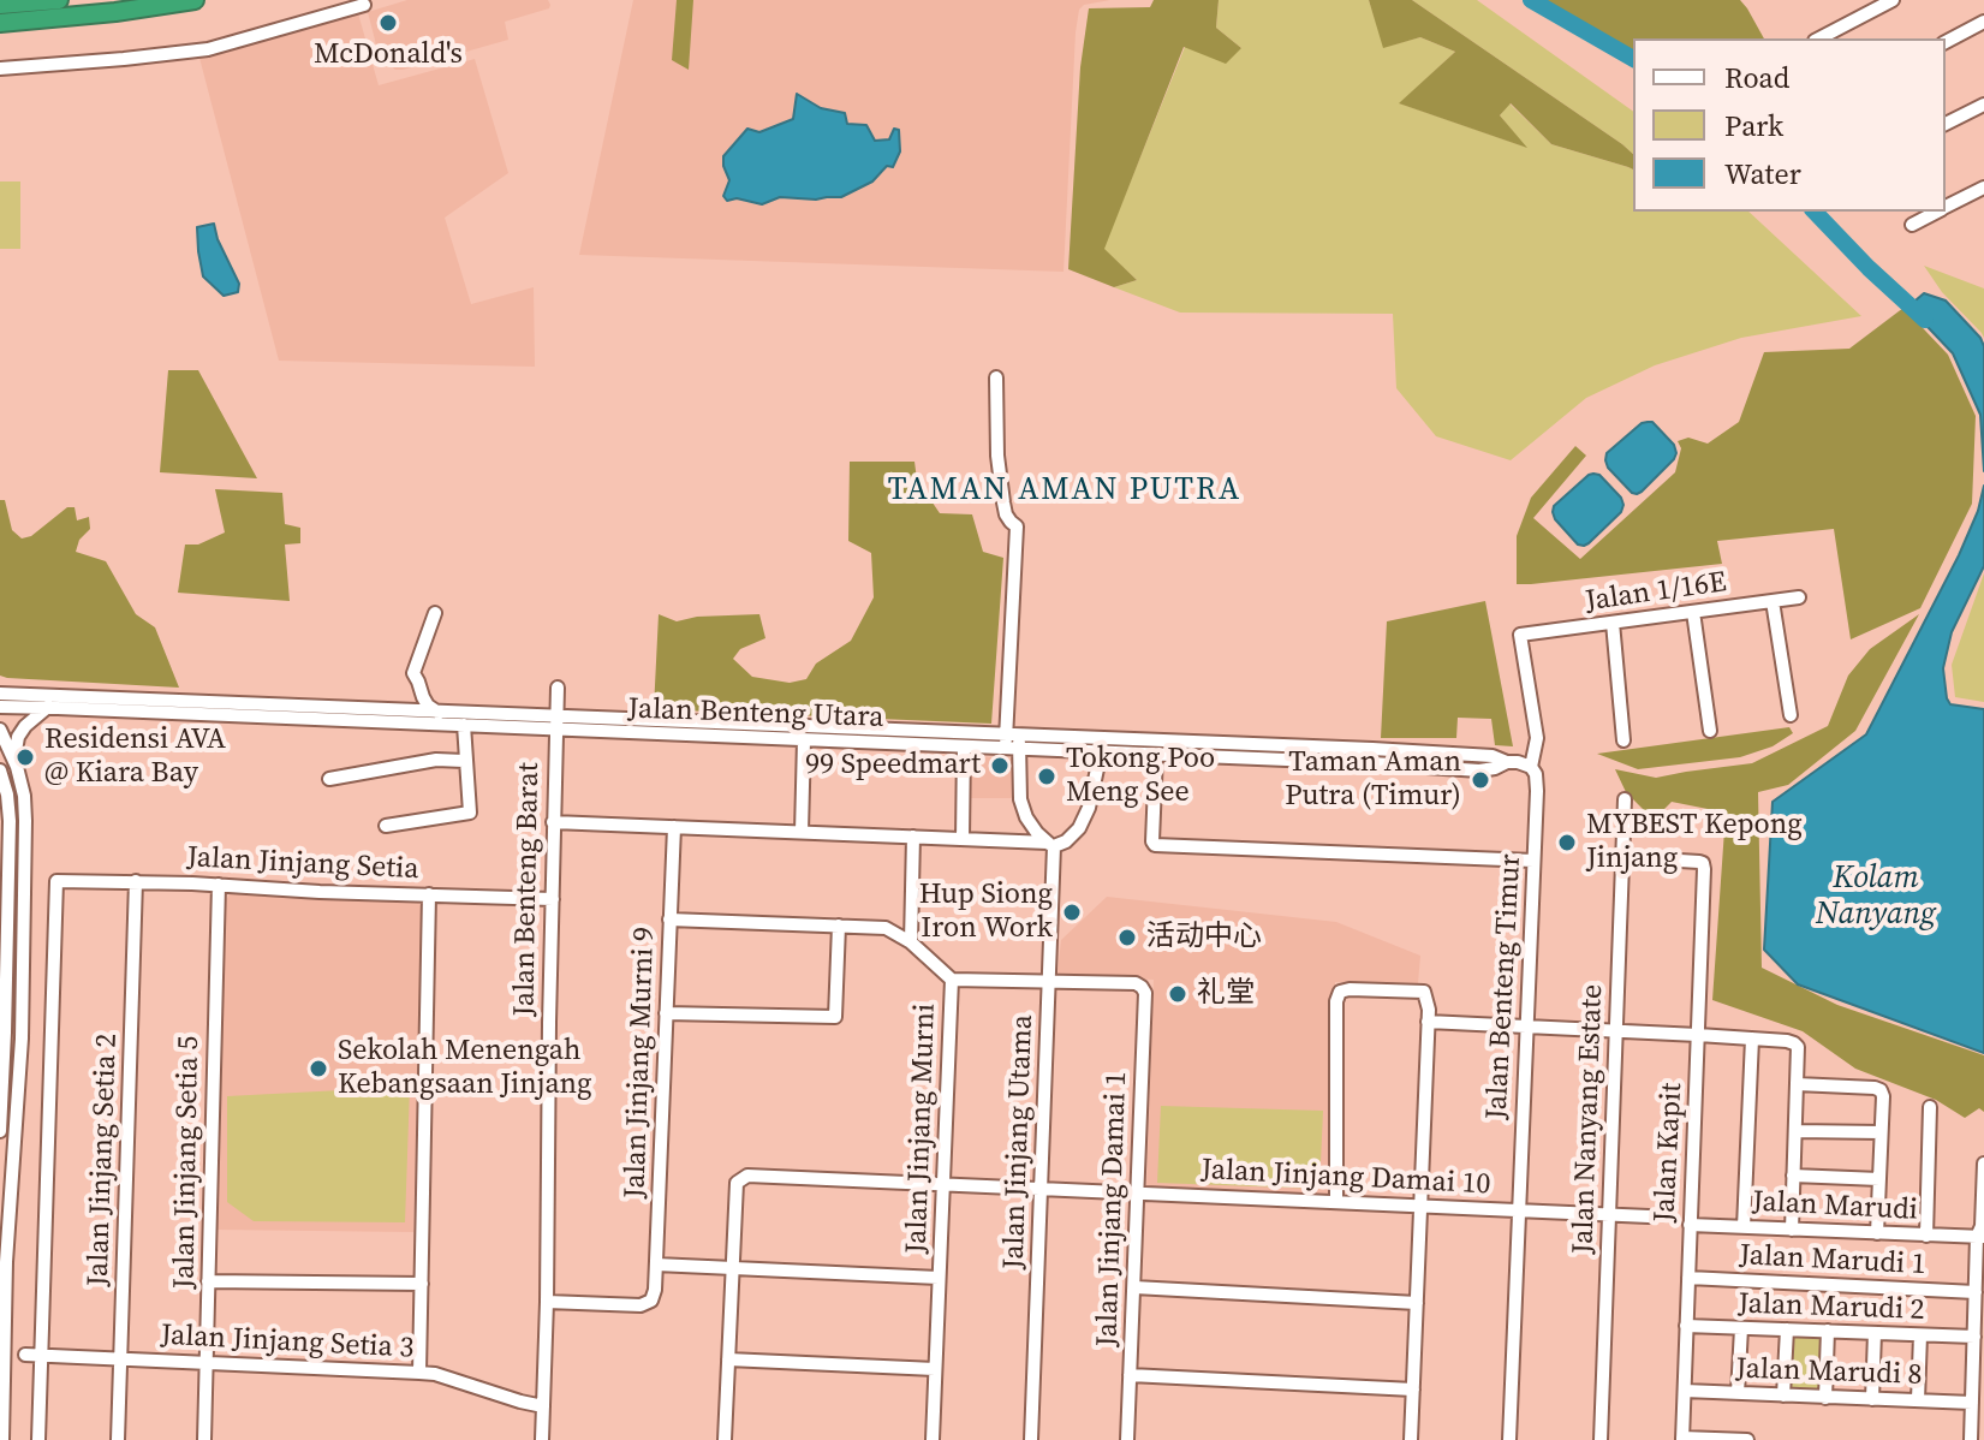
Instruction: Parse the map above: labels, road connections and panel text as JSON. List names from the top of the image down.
{
  "streets": {
    "street": [
      "Jalan 1/16E",
      "Jalan Benteng Utara",
      "Jalan Jinjang Setia",
      "Jalan Benteng Barat",
      "Jalan Benteng Timur",
      "Jalan Jinjang Murni 9",
      "Jalan Nanyang Estate",
      "Jalan Jinjang Murni",
      "Jalan Jinjang Utama",
      "Jalan Kapit",
      "Jalan Jinjang Setia 2",
      "Jalan Jinjang Setia 5",
      "Jalan Jinjang Damai 10",
      "Jalan Marudi",
      "Jalan Jinjang Damai 1",
      "Jalan Marudi 1",
      "Jalan Marudi 2",
      "Jalan Jinjang Setia 3",
      "Jalan Marudi 8"
    ]
  },
  "crossings": [
    ["Jalan 1/16E", "Jalan Benteng Timur"],
    ["Jalan Benteng Utara", "Jalan Benteng Barat"],
    ["Jalan Benteng Utara", "Jalan Benteng Timur"],
    ["Jalan Jinjang Setia", "Jalan Benteng Barat"],
    ["Jalan Jinjang Setia", "Jalan Jinjang Setia 2"],
    ["Jalan Jinjang Setia", "Jalan Jinjang Setia 5"],
    ["Jalan Jinjang Setia", "Jalan Jinjang Setia 3"],
    ["Jalan Benteng Barat", "Jalan Jinjang Murni 9"],
    ["Jalan Benteng Barat", "Jalan Jinjang Setia 3"],
    ["Jalan Benteng Timur", "Jalan Jinjang Damai 10"],
    ["Jalan Nanyang Estate", "Jalan Kapit"],
    ["Jalan Nanyang Estate", "Jalan Jinjang Damai 10"],
    ["Jalan Jinjang Murni", "Jalan Jinjang Damai 10"],
    ["Jalan Jinjang Utama", "Jalan Jinjang Damai 10"],
    ["Jalan Jinjang Utama", "Jalan Jinjang Damai 1"],
    ["Jalan Kapit", "Jalan Marudi"],
    ["Jalan Kapit", "Jalan Marudi 1"],
    ["Jalan Kapit", "Jalan Marudi 2"],
    ["Jalan Kapit", "Jalan Marudi 8"],
    ["Jalan Jinjang Setia 2", "Jalan Jinjang Setia 3"],
    ["Jalan Jinjang Setia 5", "Jalan Jinjang Setia 3"],
    ["Jalan Jinjang Damai 10", "Jalan Jinjang Damai 1"]
  ],
  "districts": ["TAMAN AMAN PUTRA"],
  "water": ["Kolam Nanyang"],
  "places": [
    "McDonald's",
    "Residensi AVA @ Kiara Bay",
    "99 Speedmart",
    "Tokong Poo Meng See",
    "Taman Aman Putra (Timur)",
    "MYBEST Kepong Jinjang",
    "Hup Siong Iron Work",
    "活动中心",
    "礼堂",
    "Sekolah Menengah Kebangsaan Jinjang"
  ],
  "legend": ["Road", "Park", "Water"]
}
